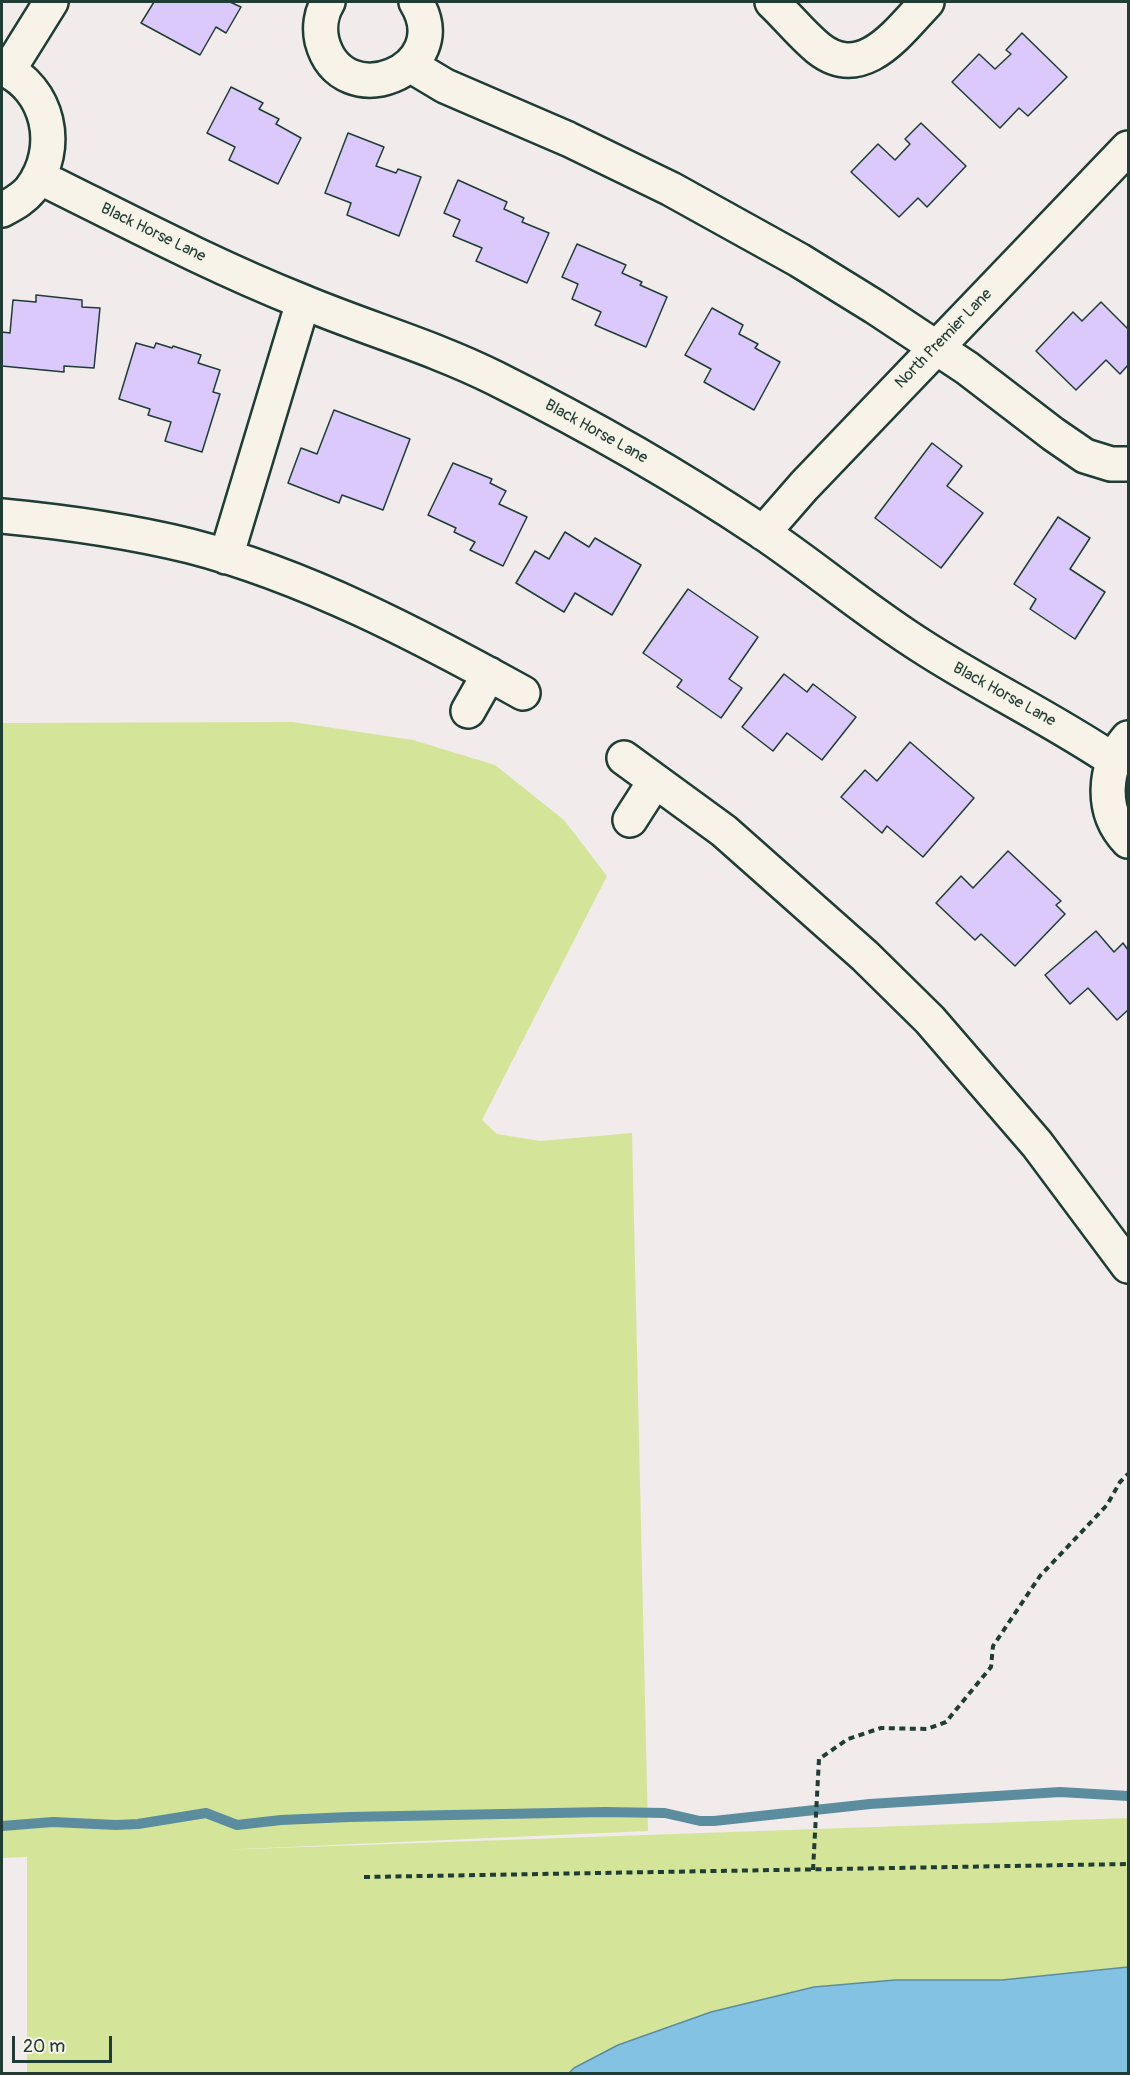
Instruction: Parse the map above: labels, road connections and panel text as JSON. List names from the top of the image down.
{
  "streets": {
    "street": ["Black Horse Lane", "North Premier Lane"]
  },
  "crossings": [
    ["Black Horse Lane", "North Premier Lane"]
  ],
  "scale_bar": "20 m"
}
